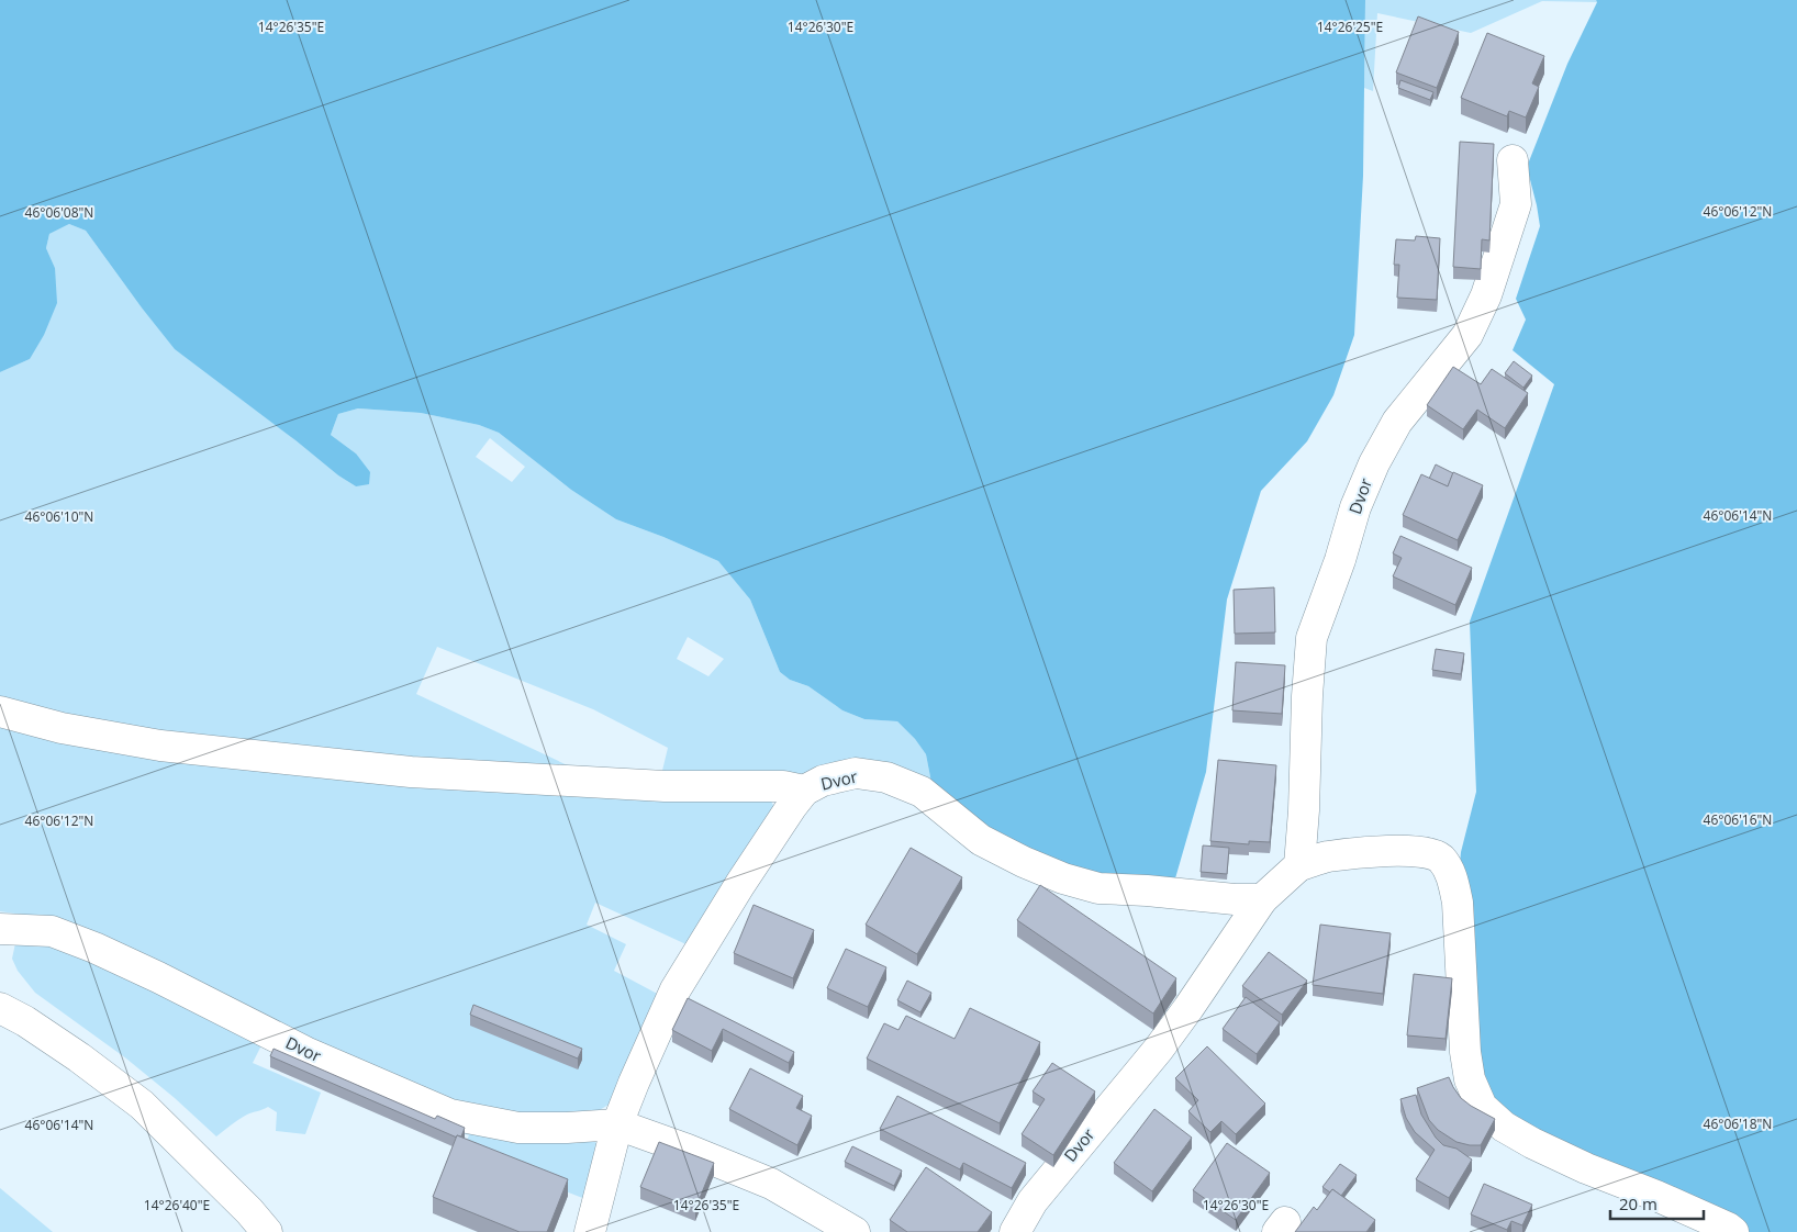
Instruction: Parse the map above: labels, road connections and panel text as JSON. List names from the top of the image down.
{
  "streets": {
    "street": ["Dvor"]
  },
  "scale_bar": "20 m",
  "coordinates": [
    "14°26'35\"E",
    "14°26'30\"E",
    "14°26'25\"E",
    "46°06'12\"N",
    "46°06'08\"N",
    "46°06'14\"N",
    "46°06'10\"N",
    "46°06'16\"N",
    "46°06'18\"N",
    "14°26'40\"E"
  ]
}
